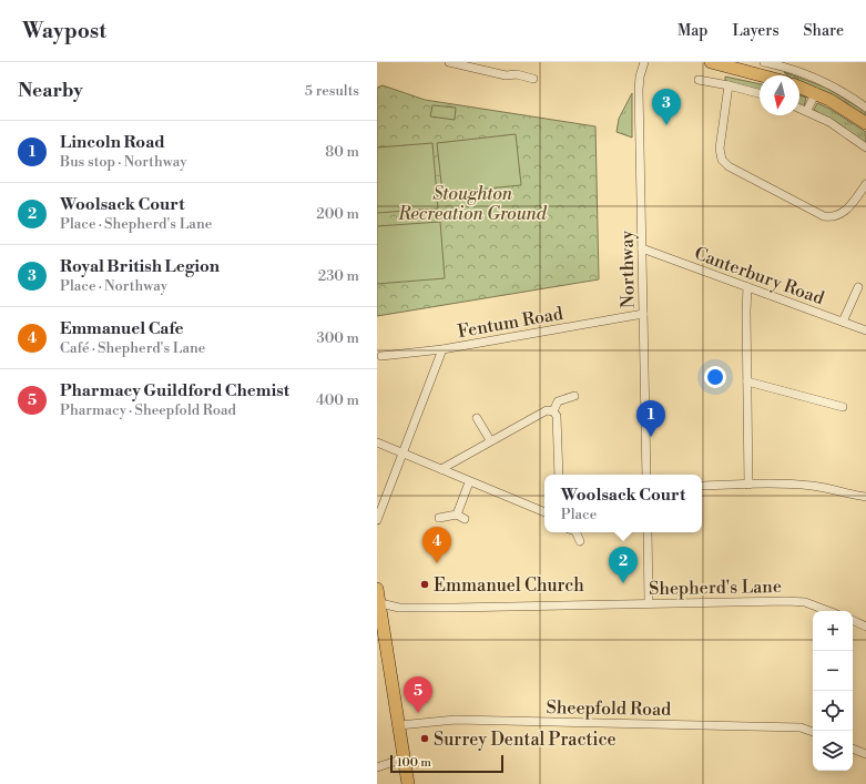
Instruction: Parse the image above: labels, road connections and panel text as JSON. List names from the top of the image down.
{
  "streets": {
    "street": [
      "Northway",
      "Canterbury Road",
      "Fentum Road",
      "Shepherd's Lane",
      "Sheepfold Road"
    ]
  },
  "crossings": [
    ["Northway", "Canterbury Road"],
    ["Northway", "Fentum Road"]
  ],
  "parks": ["Stoughton Recreation Ground"],
  "places": ["Emmanuel Church", "Surrey Dental Practice"],
  "scale_bar": "100 m",
  "north": "bottom",
  "page": {
    "header": "Waypost",
    "nav": ["Map", "Layers", "Share"],
    "heading": ["Nearby", "5 results"],
    "pins": [
      "3",
      "1",
      "4",
      "2",
      "5"
    ],
    "list": [
      {
        "mark": "1",
        "name": "Lincoln Road",
        "note": "Bus stop · Northway",
        "value": "80 m"
      },
      {
        "mark": "2",
        "name": "Woolsack Court",
        "note": "Place · Shepherd's Lane",
        "value": "200 m"
      },
      {
        "mark": "3",
        "name": "Royal British Legion",
        "note": "Place · Northway",
        "value": "230 m"
      },
      {
        "mark": "4",
        "name": "Emmanuel Cafe",
        "note": "Café · Shepherd's Lane",
        "value": "300 m"
      },
      {
        "mark": "5",
        "name": "Pharmacy Guildford Chemist",
        "note": "Pharmacy · Sheepfold Road",
        "value": "400 m"
      }
    ],
    "popup": ["Woolsack Court", "Place"],
    "map_buttons": ["+", "−"],
    "scale": "100 m"
  }
}
